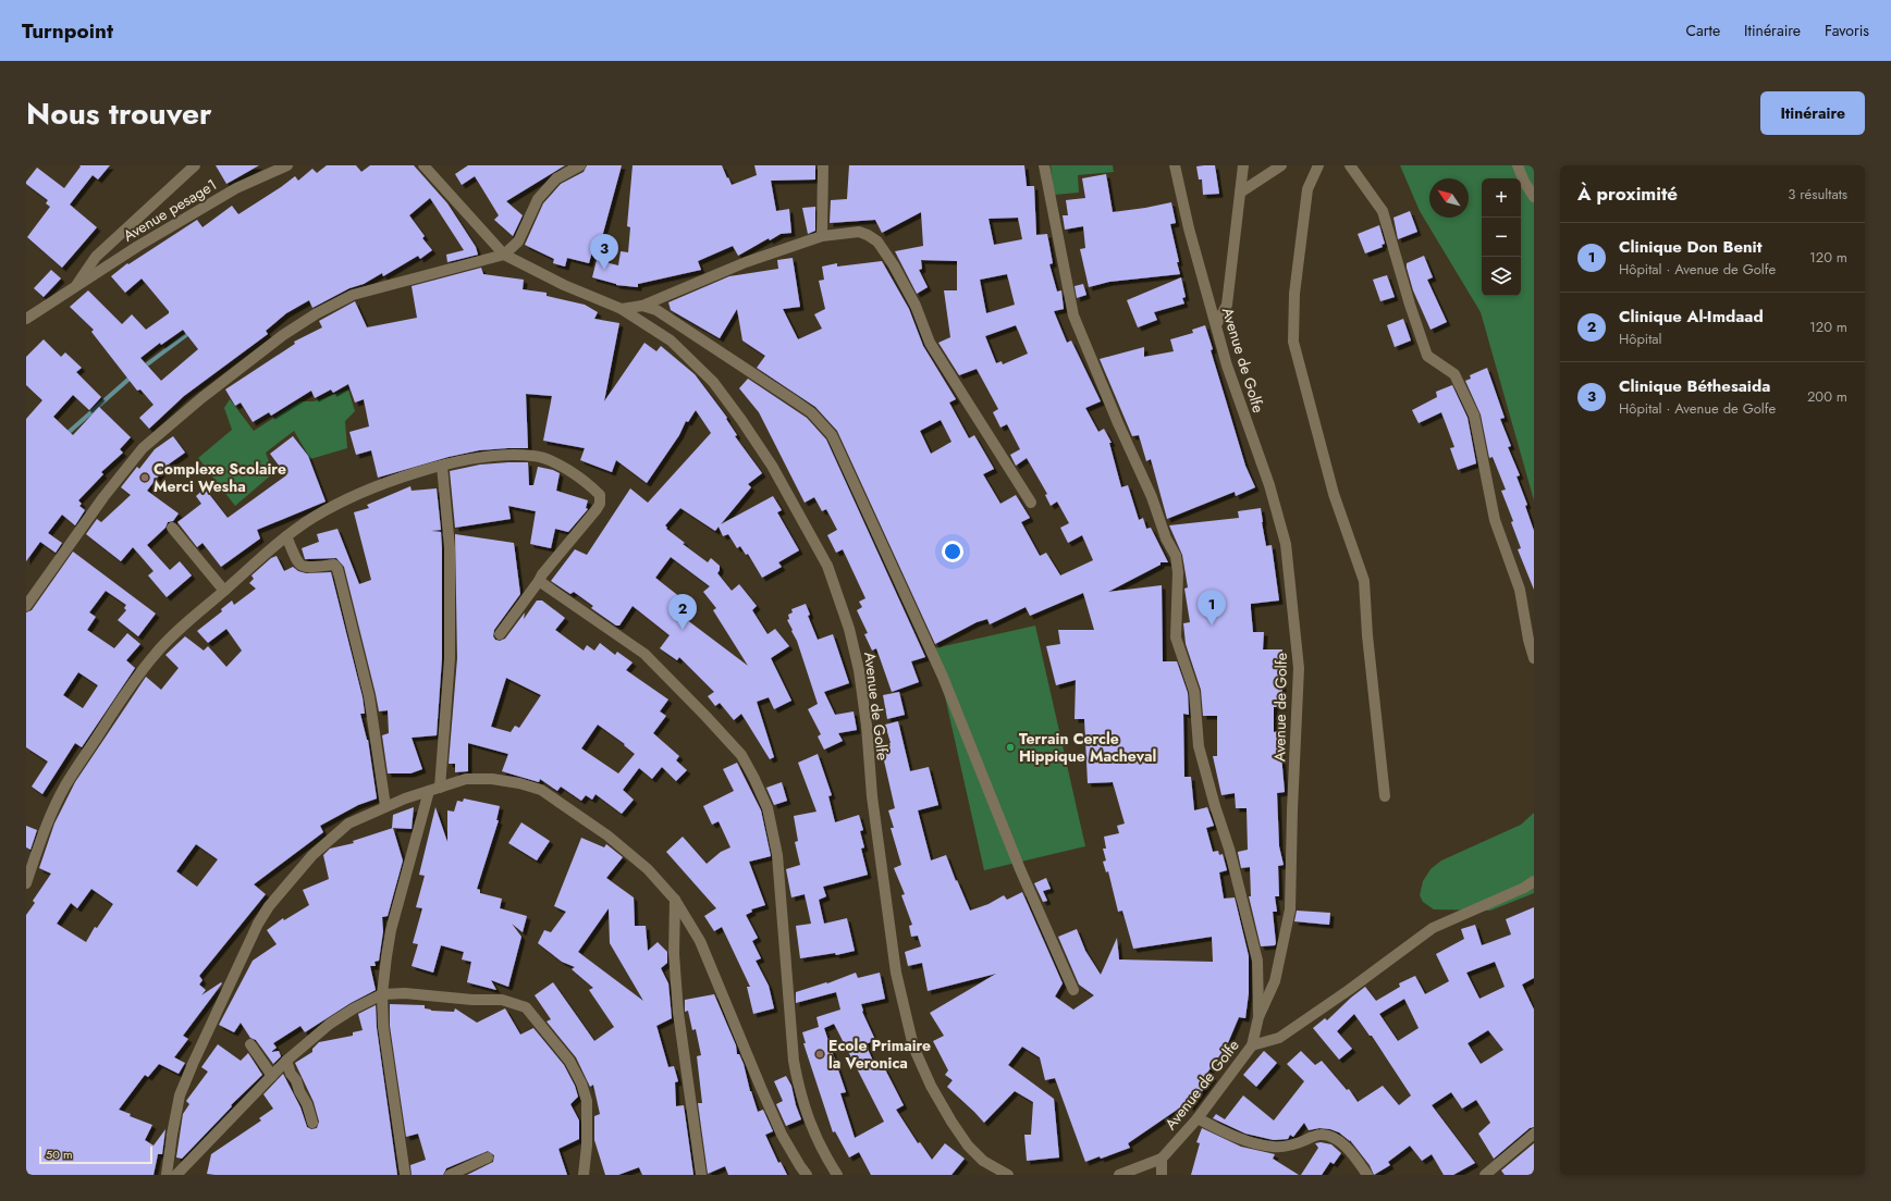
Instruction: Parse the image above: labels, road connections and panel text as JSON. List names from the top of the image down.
{
  "streets": {
    "street": ["Avenue pesage1", "Avenue de Golfe"]
  },
  "places": ["Complexe Scolaire Merci Wesha", "Terrain Cercle Hippique Macheval", "Ecole Primaire la Veronica"],
  "scale_bar": "50 m",
  "north": "top left",
  "page": {
    "header": "Turnpoint",
    "nav": ["Carte", "Itinéraire", "Favoris"],
    "title": "Nous trouver",
    "buttons": "Itinéraire",
    "heading": ["À proximité", "3 résultats"],
    "map_buttons": ["+", "−"],
    "list": [
      {
        "mark": "1",
        "name": "Clinique Don Benit",
        "note": "Hôpital · Avenue de Golfe",
        "value": "120 m"
      },
      {
        "mark": "2",
        "name": "Clinique Al-Imdaad",
        "note": "Hôpital",
        "value": "120 m"
      },
      {
        "mark": "3",
        "name": "Clinique Béthesaida",
        "note": "Hôpital · Avenue de Golfe",
        "value": "200 m"
      }
    ],
    "pins": ["3", "1", "2"],
    "scale": "50 m"
  }
}
